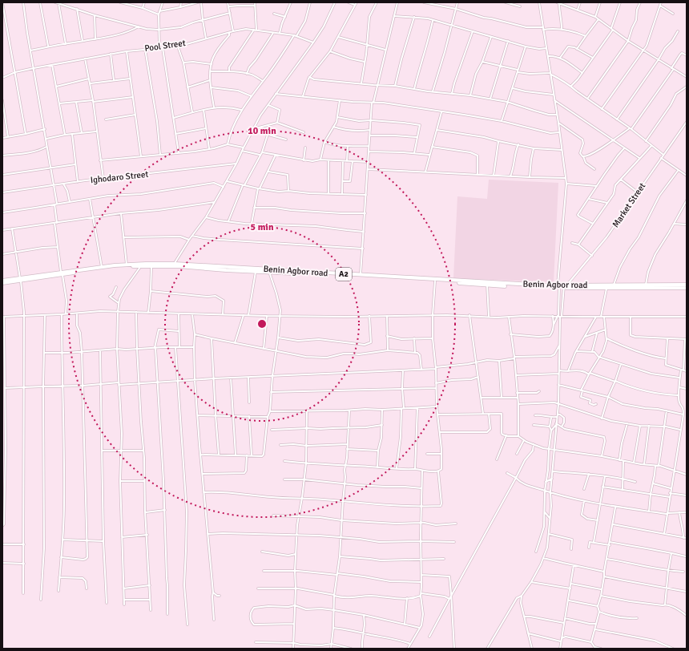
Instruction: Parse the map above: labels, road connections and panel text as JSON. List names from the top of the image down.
{
  "streets": {
    "highway": ["Benin Agbor road", "A2"],
    "street": ["Pool Street", "Ighodaro Street", "Market Street"]
  },
  "crossings": [
    ["Market Street", "Benin Agbor road"]
  ],
  "rings": ["10 min", "5 min"]
}
